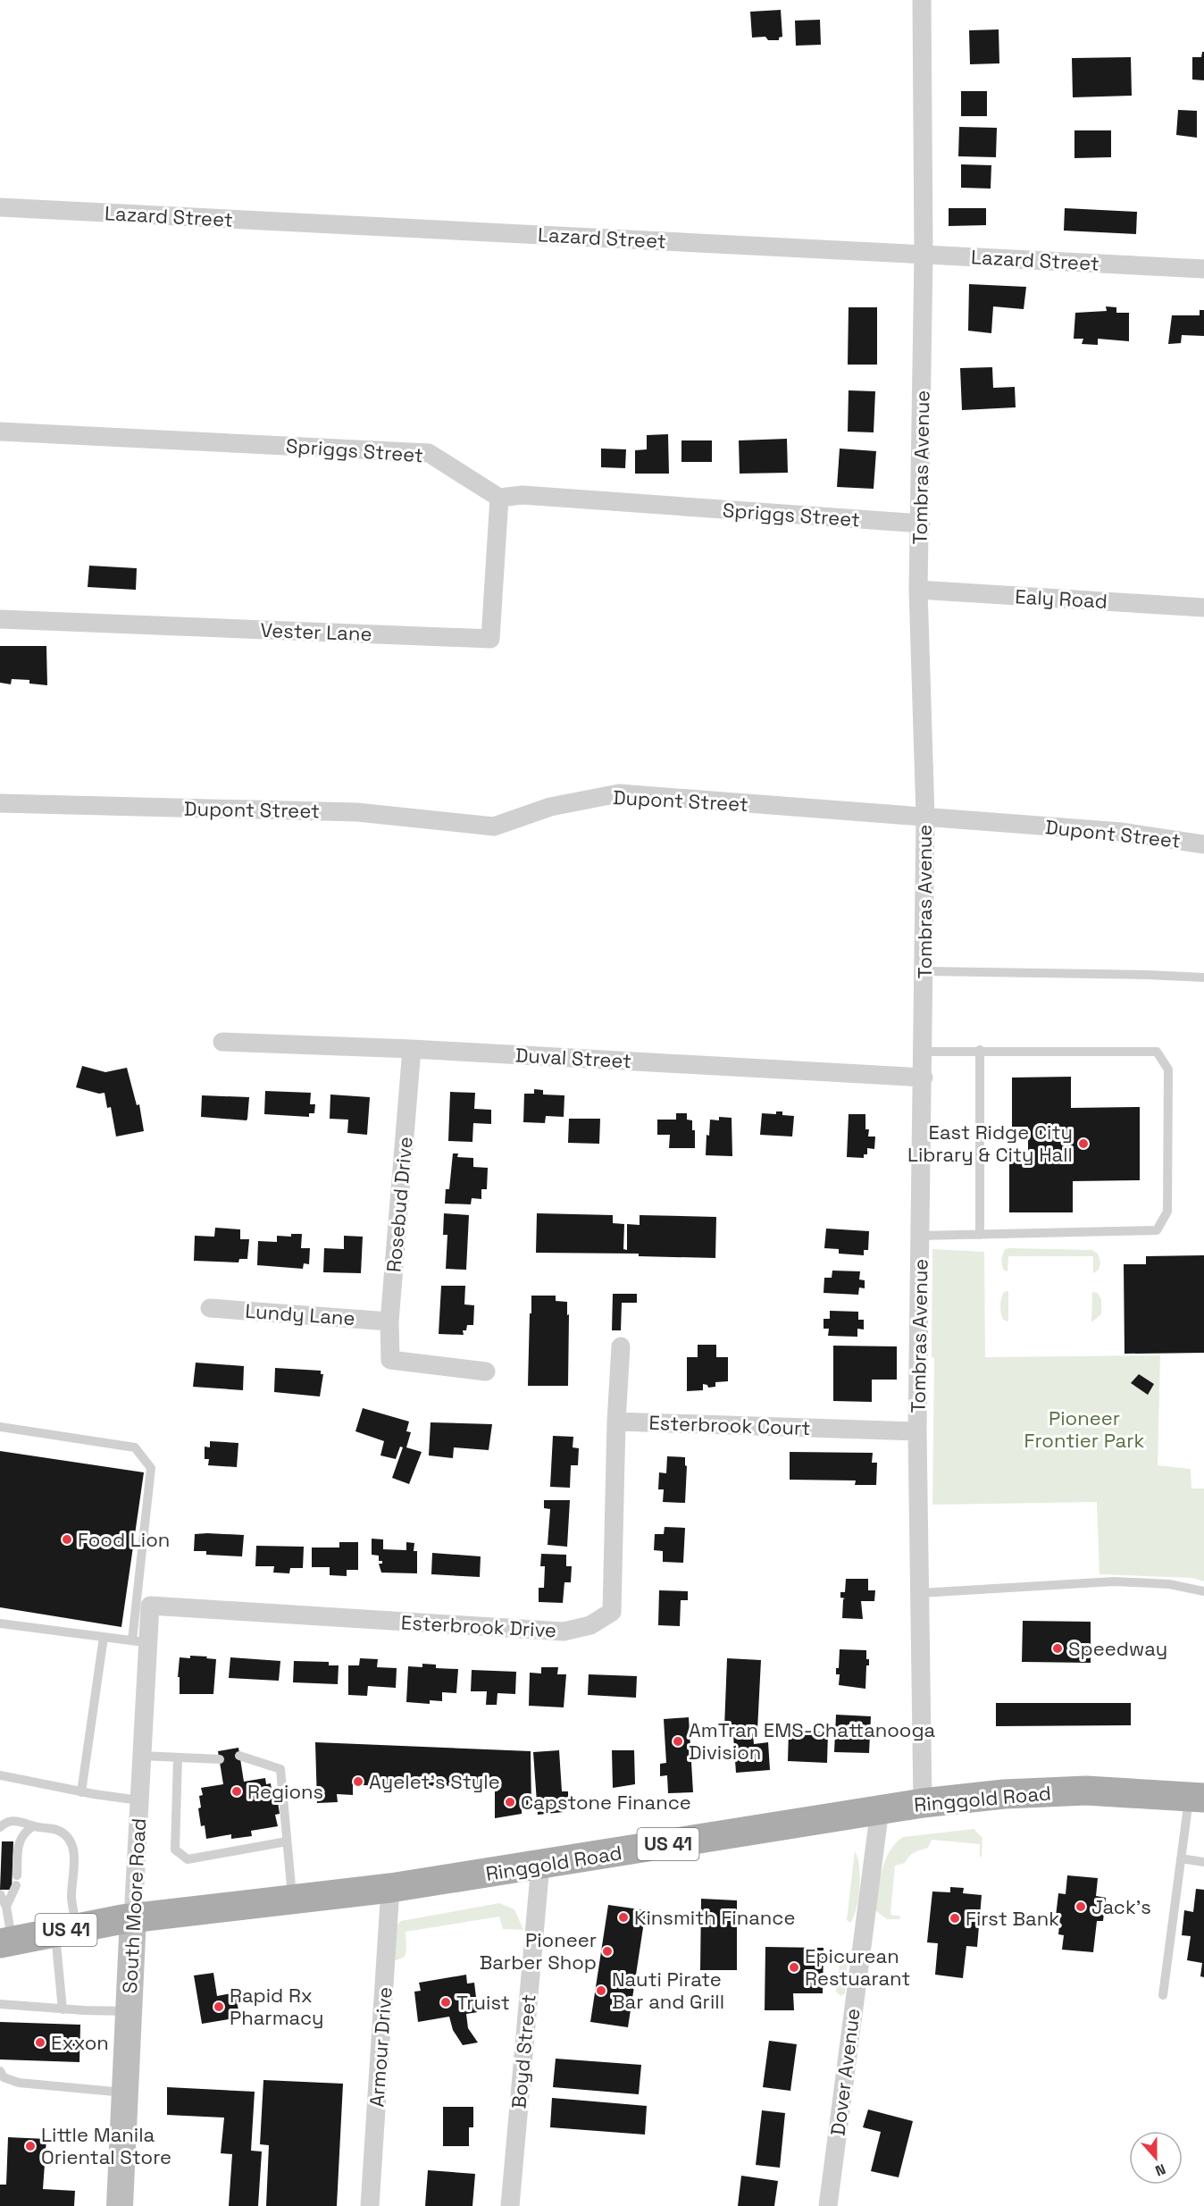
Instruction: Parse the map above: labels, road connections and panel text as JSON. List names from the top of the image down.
{
  "streets": {
    "main road": ["Ringgold Road", "US 41", "South Moore Road"],
    "street": [
      "Lazard Street",
      "Spriggs Street",
      "Tombras Avenue",
      "Ealy Road",
      "Vester Lane",
      "Dupont Street",
      "Duval Street",
      "Rosebud Drive",
      "Lundy Lane",
      "Esterbrook Court",
      "Esterbrook Drive",
      "Armour Drive",
      "Boyd Street",
      "Dover Avenue"
    ]
  },
  "crossings": [
    ["Lazard Street", "Tombras Avenue"],
    ["Spriggs Street", "Tombras Avenue"],
    ["Spriggs Street", "Vester Lane"],
    ["Tombras Avenue", "Ealy Road"],
    ["Tombras Avenue", "Dupont Street"],
    ["Tombras Avenue", "Duval Street"],
    ["Tombras Avenue", "Esterbrook Court"],
    ["Tombras Avenue", "Ringgold Road"],
    ["Duval Street", "Rosebud Drive"],
    ["Rosebud Drive", "Lundy Lane"],
    ["Esterbrook Court", "Esterbrook Drive"],
    ["Esterbrook Drive", "South Moore Road"],
    ["Ringgold Road", "South Moore Road"],
    ["Ringgold Road", "Armour Drive"],
    ["Ringgold Road", "Boyd Street"],
    ["Ringgold Road", "Dover Avenue"]
  ],
  "parks": ["Pioneer Frontier Park"],
  "places": [
    "East Ridge City Library & City Hall",
    "Food Lion",
    "Speedway",
    "AmTran EMS-Chattanooga Division",
    "Ayelet's Style",
    "Regions",
    "Capstone Finance",
    "Jack's",
    "Kinsmith Finance",
    "First Bank",
    "Pioneer Barber Shop",
    "Epicurean Restuarant",
    "Nauti Pirate Bar and Grill",
    "Truist",
    "Rapid Rx Pharmacy",
    "Exxon",
    "Little Manila Oriental Store"
  ],
  "north": "bottom"
}
